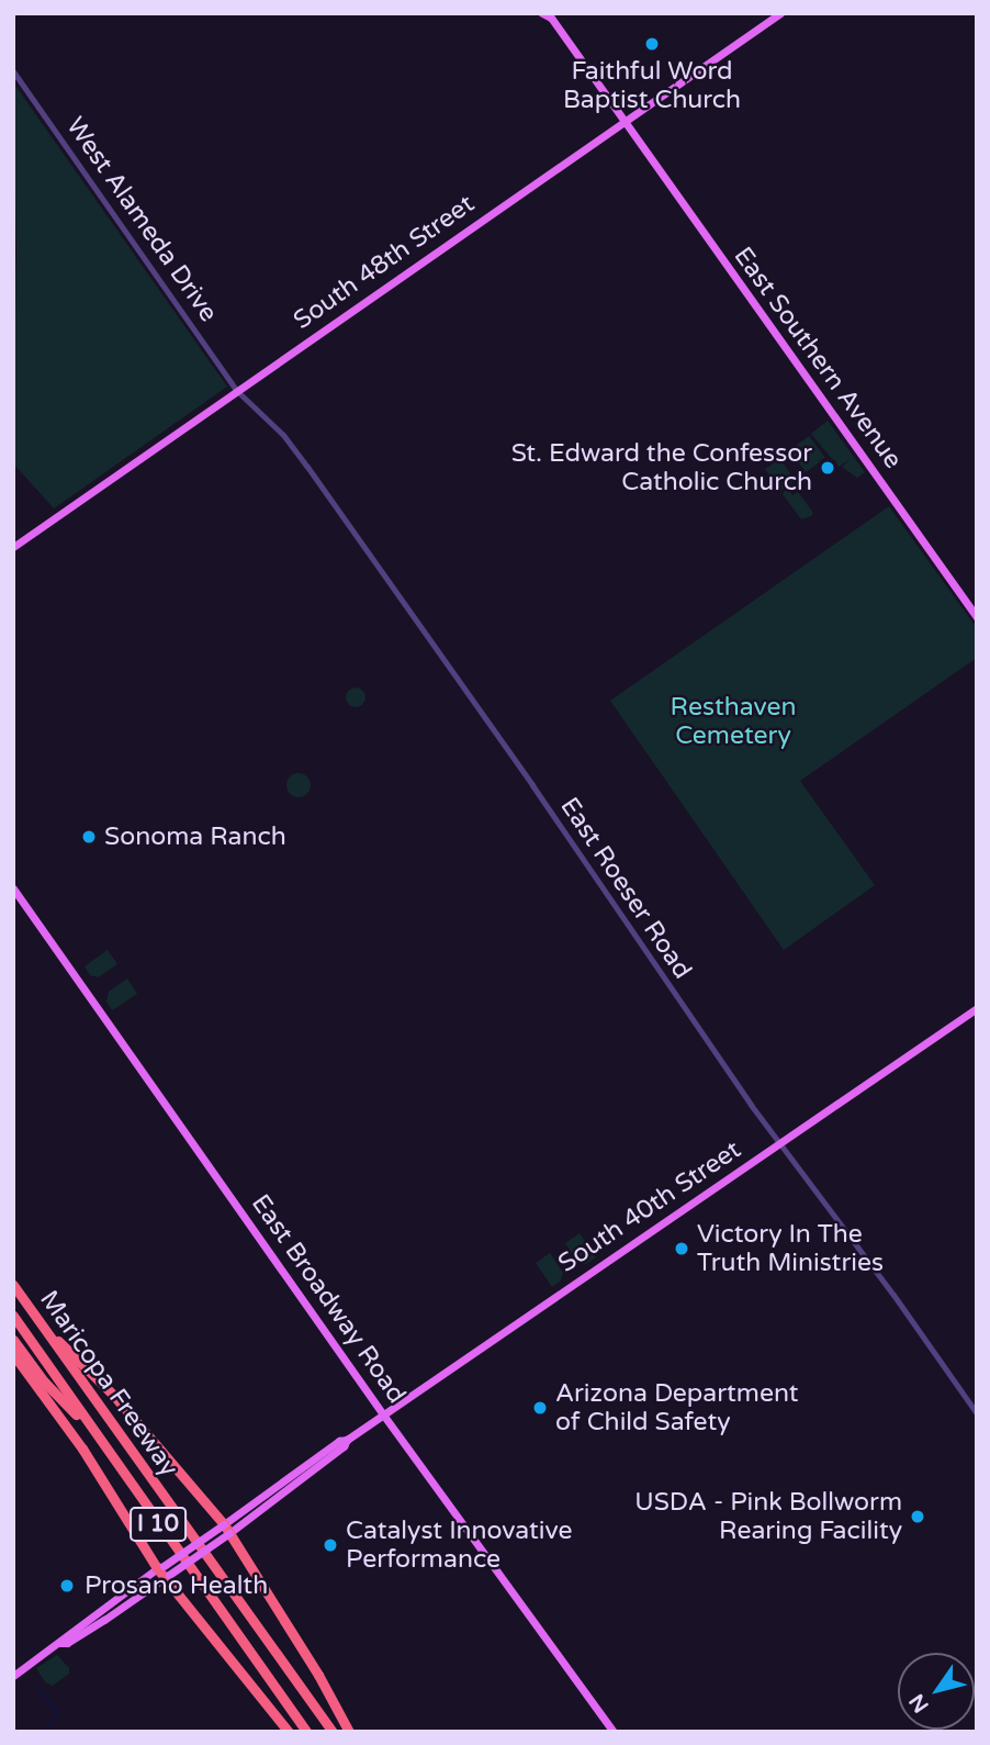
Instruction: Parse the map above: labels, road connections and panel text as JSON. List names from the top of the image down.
{
  "streets": {
    "highway": ["Maricopa Freeway", "I 10"],
    "main road": [
      "South 48th Street",
      "East Southern Avenue",
      "South 40th Street",
      "East Broadway Road"
    ],
    "street": ["West Alameda Drive", "East Roeser Road"]
  },
  "crossings": [
    ["West Alameda Drive", "South 48th Street"],
    ["West Alameda Drive", "East Roeser Road"],
    ["South 48th Street", "East Southern Avenue"],
    ["South 48th Street", "East Roeser Road"],
    ["East Roeser Road", "South 40th Street"],
    ["South 40th Street", "East Broadway Road"]
  ],
  "parks": ["Resthaven Cemetery"],
  "places": [
    "Faithful Word Baptist Church",
    "St. Edward the Confessor Catholic Church",
    "Sonoma Ranch",
    "Victory In The Truth Ministries",
    "Arizona Department of Child Safety",
    "USDA - Pink Bollworm Rearing Facility",
    "Catalyst Innovative Performance",
    "Prosano Health"
  ],
  "north": "bottom left"
}
